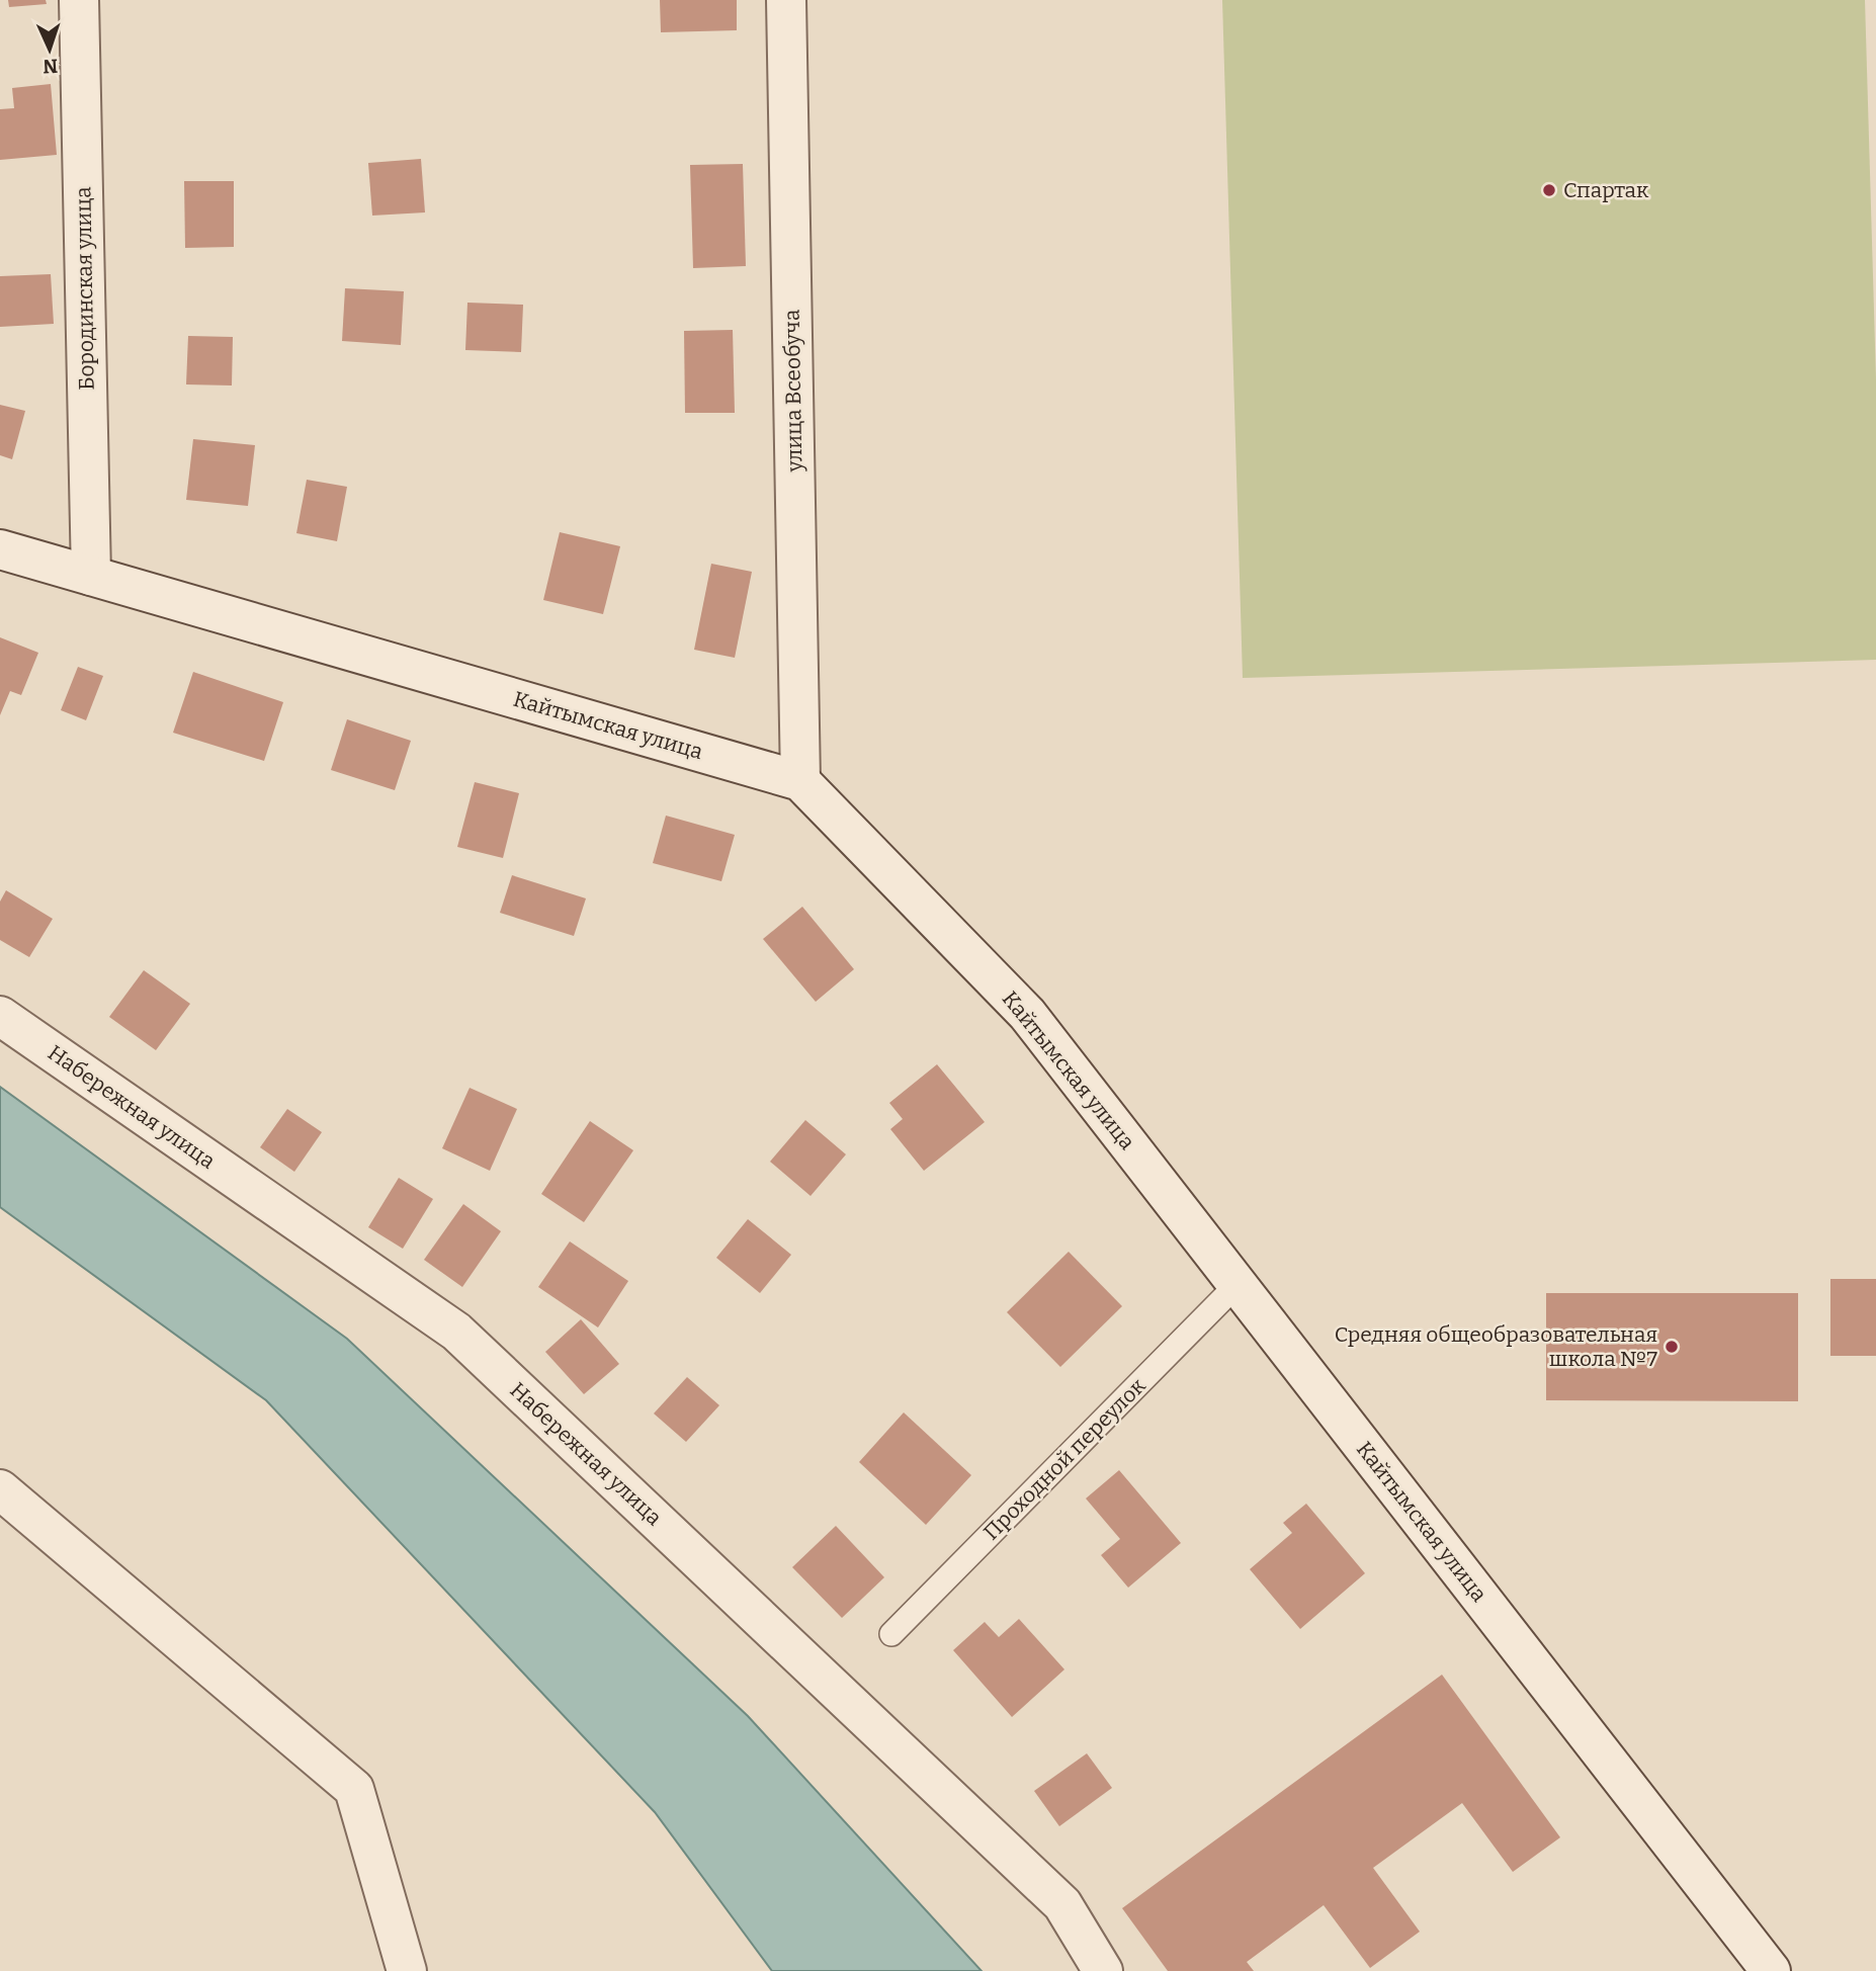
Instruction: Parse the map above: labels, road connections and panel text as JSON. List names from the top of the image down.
{
  "streets": {
    "street": [
      "Бородинская улица",
      "улица Всеобуча",
      "Кайтымская улица",
      "Набережная улица"
    ],
    "lane": ["Проходной переулок"]
  },
  "crossings": [
    ["Бородинская улица", "Кайтымская улица"],
    ["улица Всеобуча", "Кайтымская улица"],
    ["Кайтымская улица", "Проходной переулок"]
  ],
  "places": ["Спартак", "Средняя общеобразовательная школа №7"],
  "north": "bottom"
}
